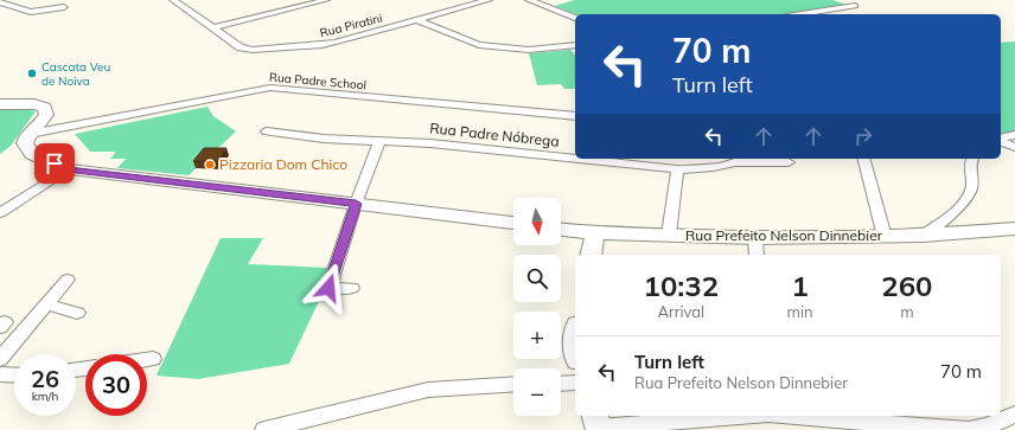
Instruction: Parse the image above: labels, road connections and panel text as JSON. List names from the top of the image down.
{
  "streets": {
    "street": [
      "Rua Piratini",
      "Rua Padre School",
      "Rua Padre Nóbrega",
      "Rua Prefeito Nelson Dinnebier"
    ]
  },
  "places": ["Cascata Veu de Noiva", "Pizzaria Dom Chico"],
  "north": "bottom",
  "page": {
    "turn": ["70 m", "Turn left"],
    "map_buttons": ["+", "−"],
    "eta": [
      "10:32",
      "Arrival",
      "1",
      "min",
      "260",
      "m"
    ],
    "list": [
      {
        "name": "Turn left",
        "note": "Rua Prefeito Nelson Dinnebier",
        "value": "70 m"
      }
    ],
    "speed": "26 km/h",
    "limit": "30"
  }
}
